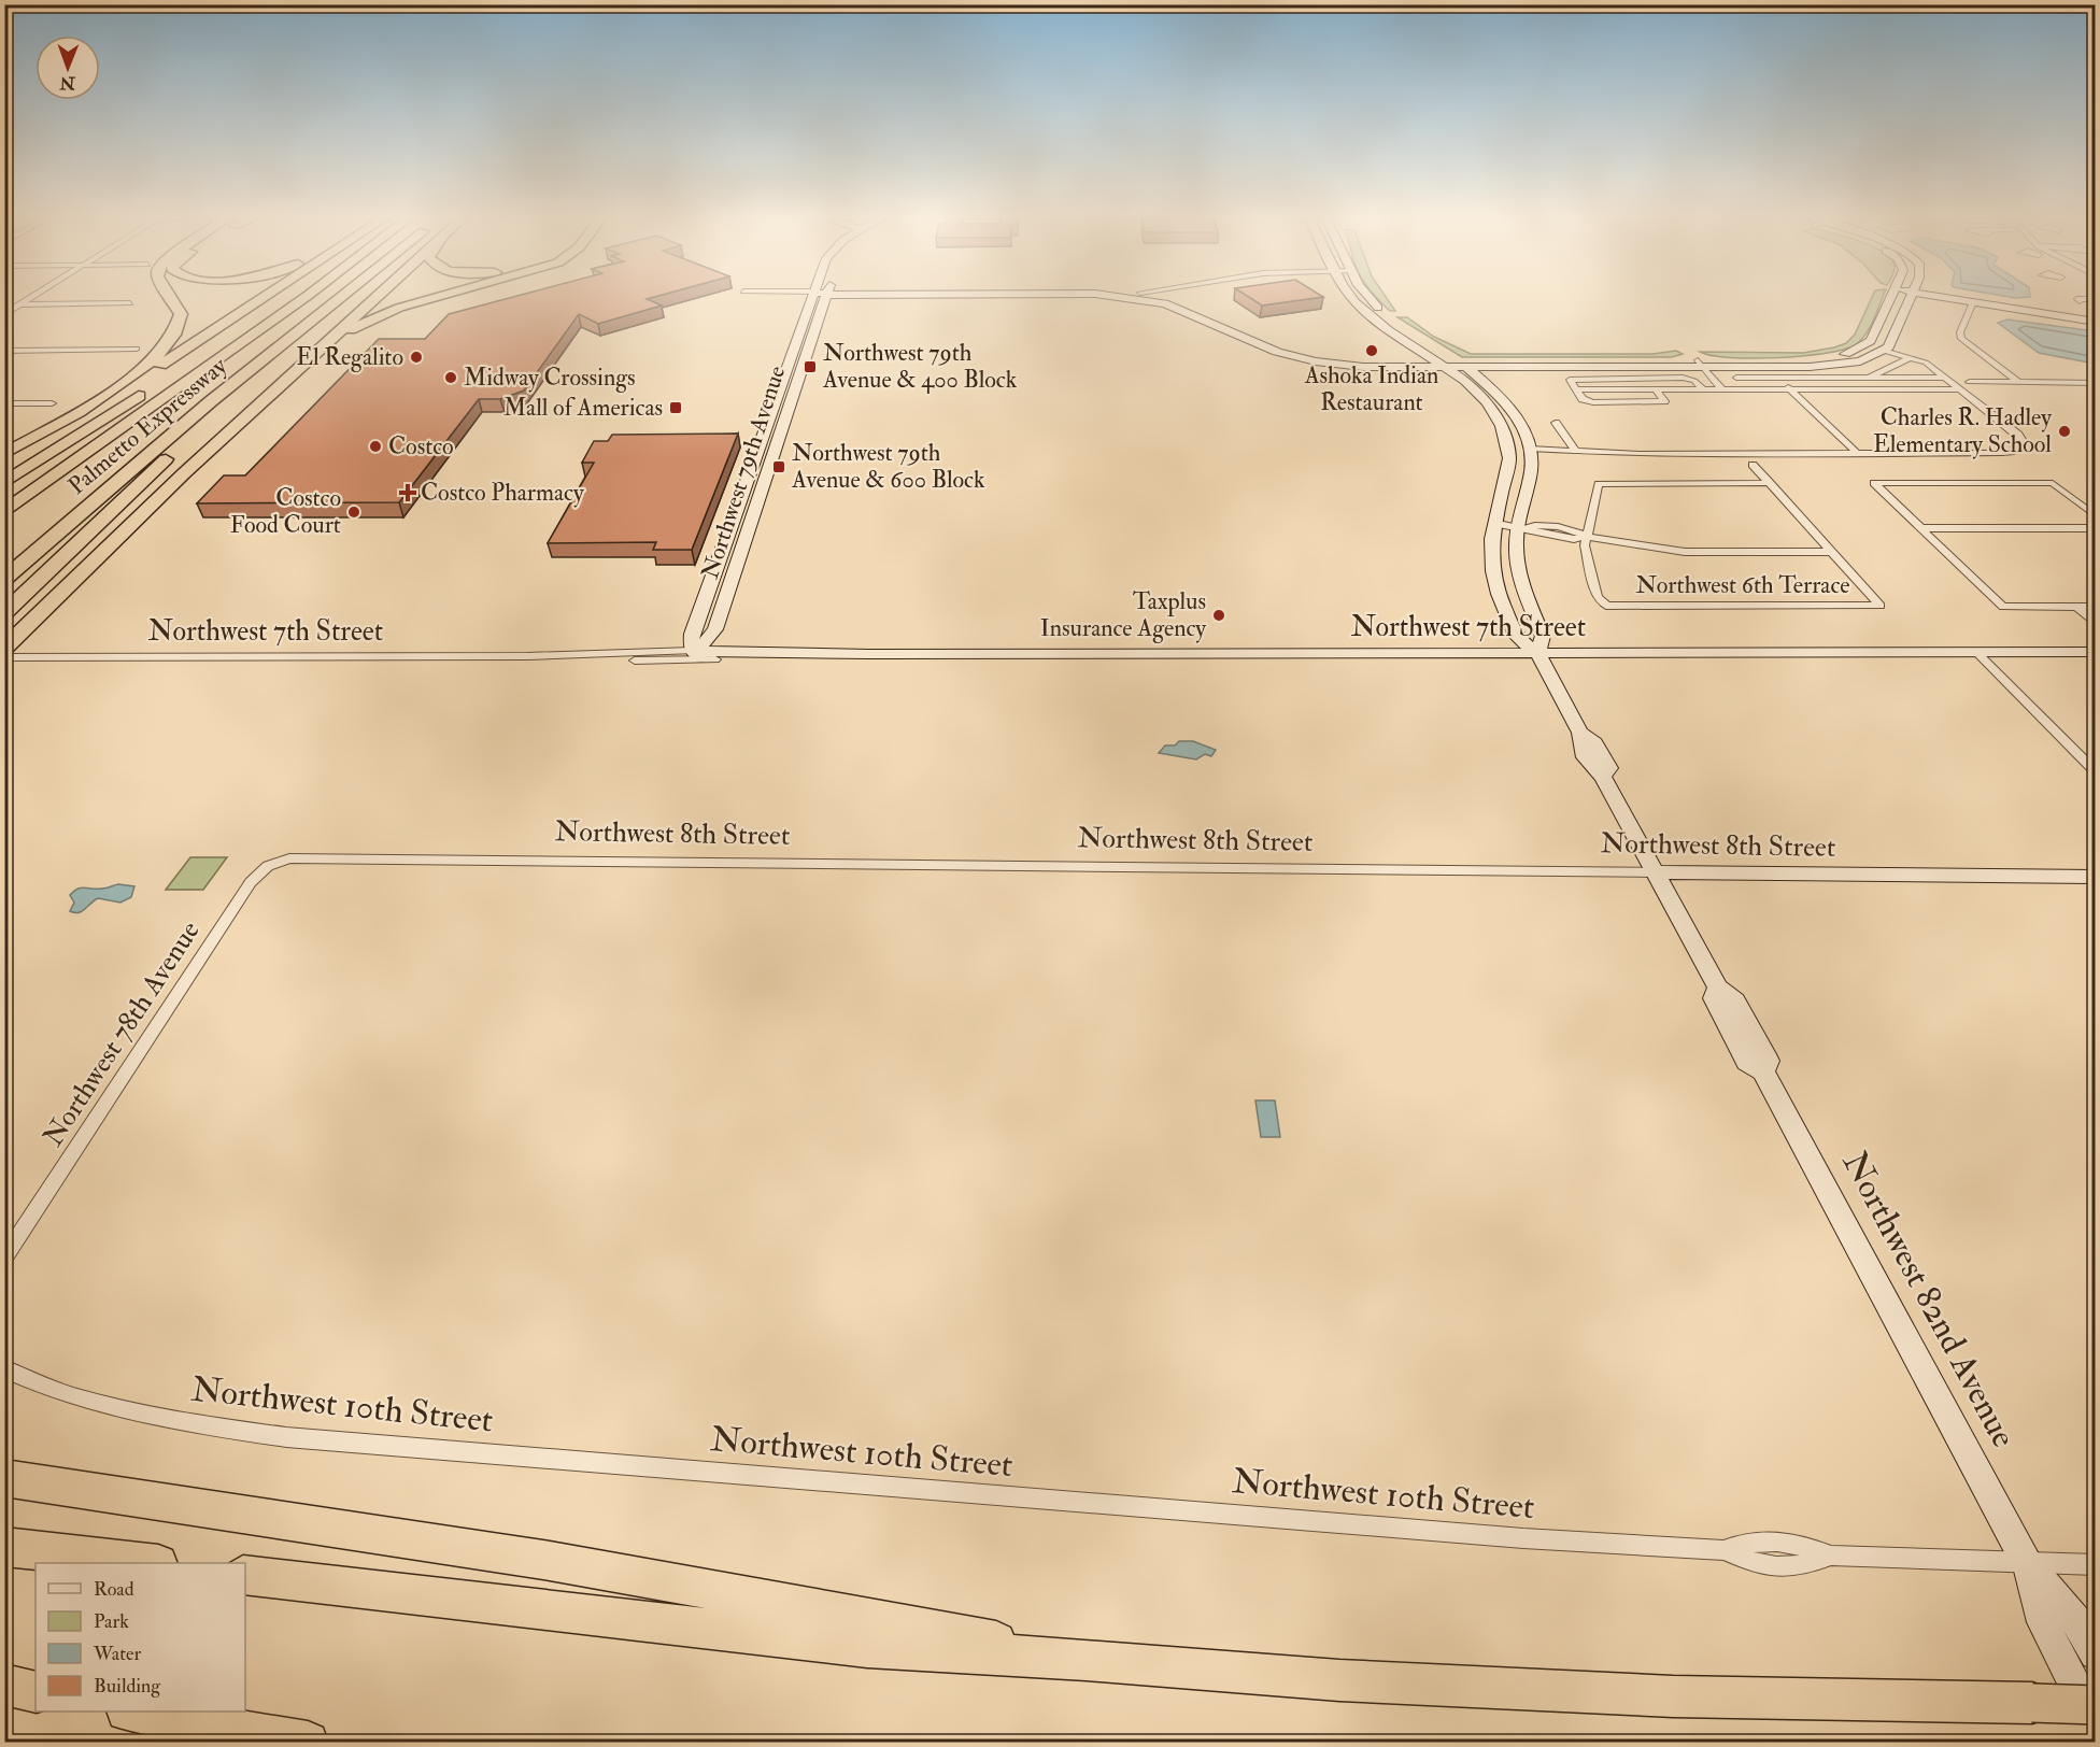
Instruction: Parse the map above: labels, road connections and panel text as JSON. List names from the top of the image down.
{
  "streets": {
    "highway": ["Palmetto Expressway"],
    "street": [
      "Northwest 79th Avenue",
      "Northwest 6th Terrace",
      "Northwest 7th Street",
      "Northwest 8th Street",
      "Northwest 78th Avenue",
      "Northwest 82nd Avenue",
      "Northwest 10th Street"
    ]
  },
  "crossings": [
    ["Northwest 79th Avenue", "Northwest 7th Street"],
    ["Northwest 7th Street", "Northwest 82nd Avenue"],
    ["Northwest 8th Street", "Northwest 78th Avenue"],
    ["Northwest 8th Street", "Northwest 82nd Avenue"],
    ["Northwest 82nd Avenue", "Northwest 10th Street"]
  ],
  "places": {
    "other": [
      "Ashoka Indian Restaurant",
      "El Regalito",
      "Midway Crossings",
      "Charles R. Hadley Elementary School",
      "Costco",
      "Costco Food Court",
      "Taxplus Insurance Agency"
    ],
    "transit": ["Northwest 79th Avenue & 400 Block", "Mall of Americas", "Northwest 79th Avenue & 600 Block"],
    "health": ["Costco Pharmacy"]
  },
  "legend": [
    "Road",
    "Park",
    "Water",
    "Building"
  ],
  "north": "bottom"
}
